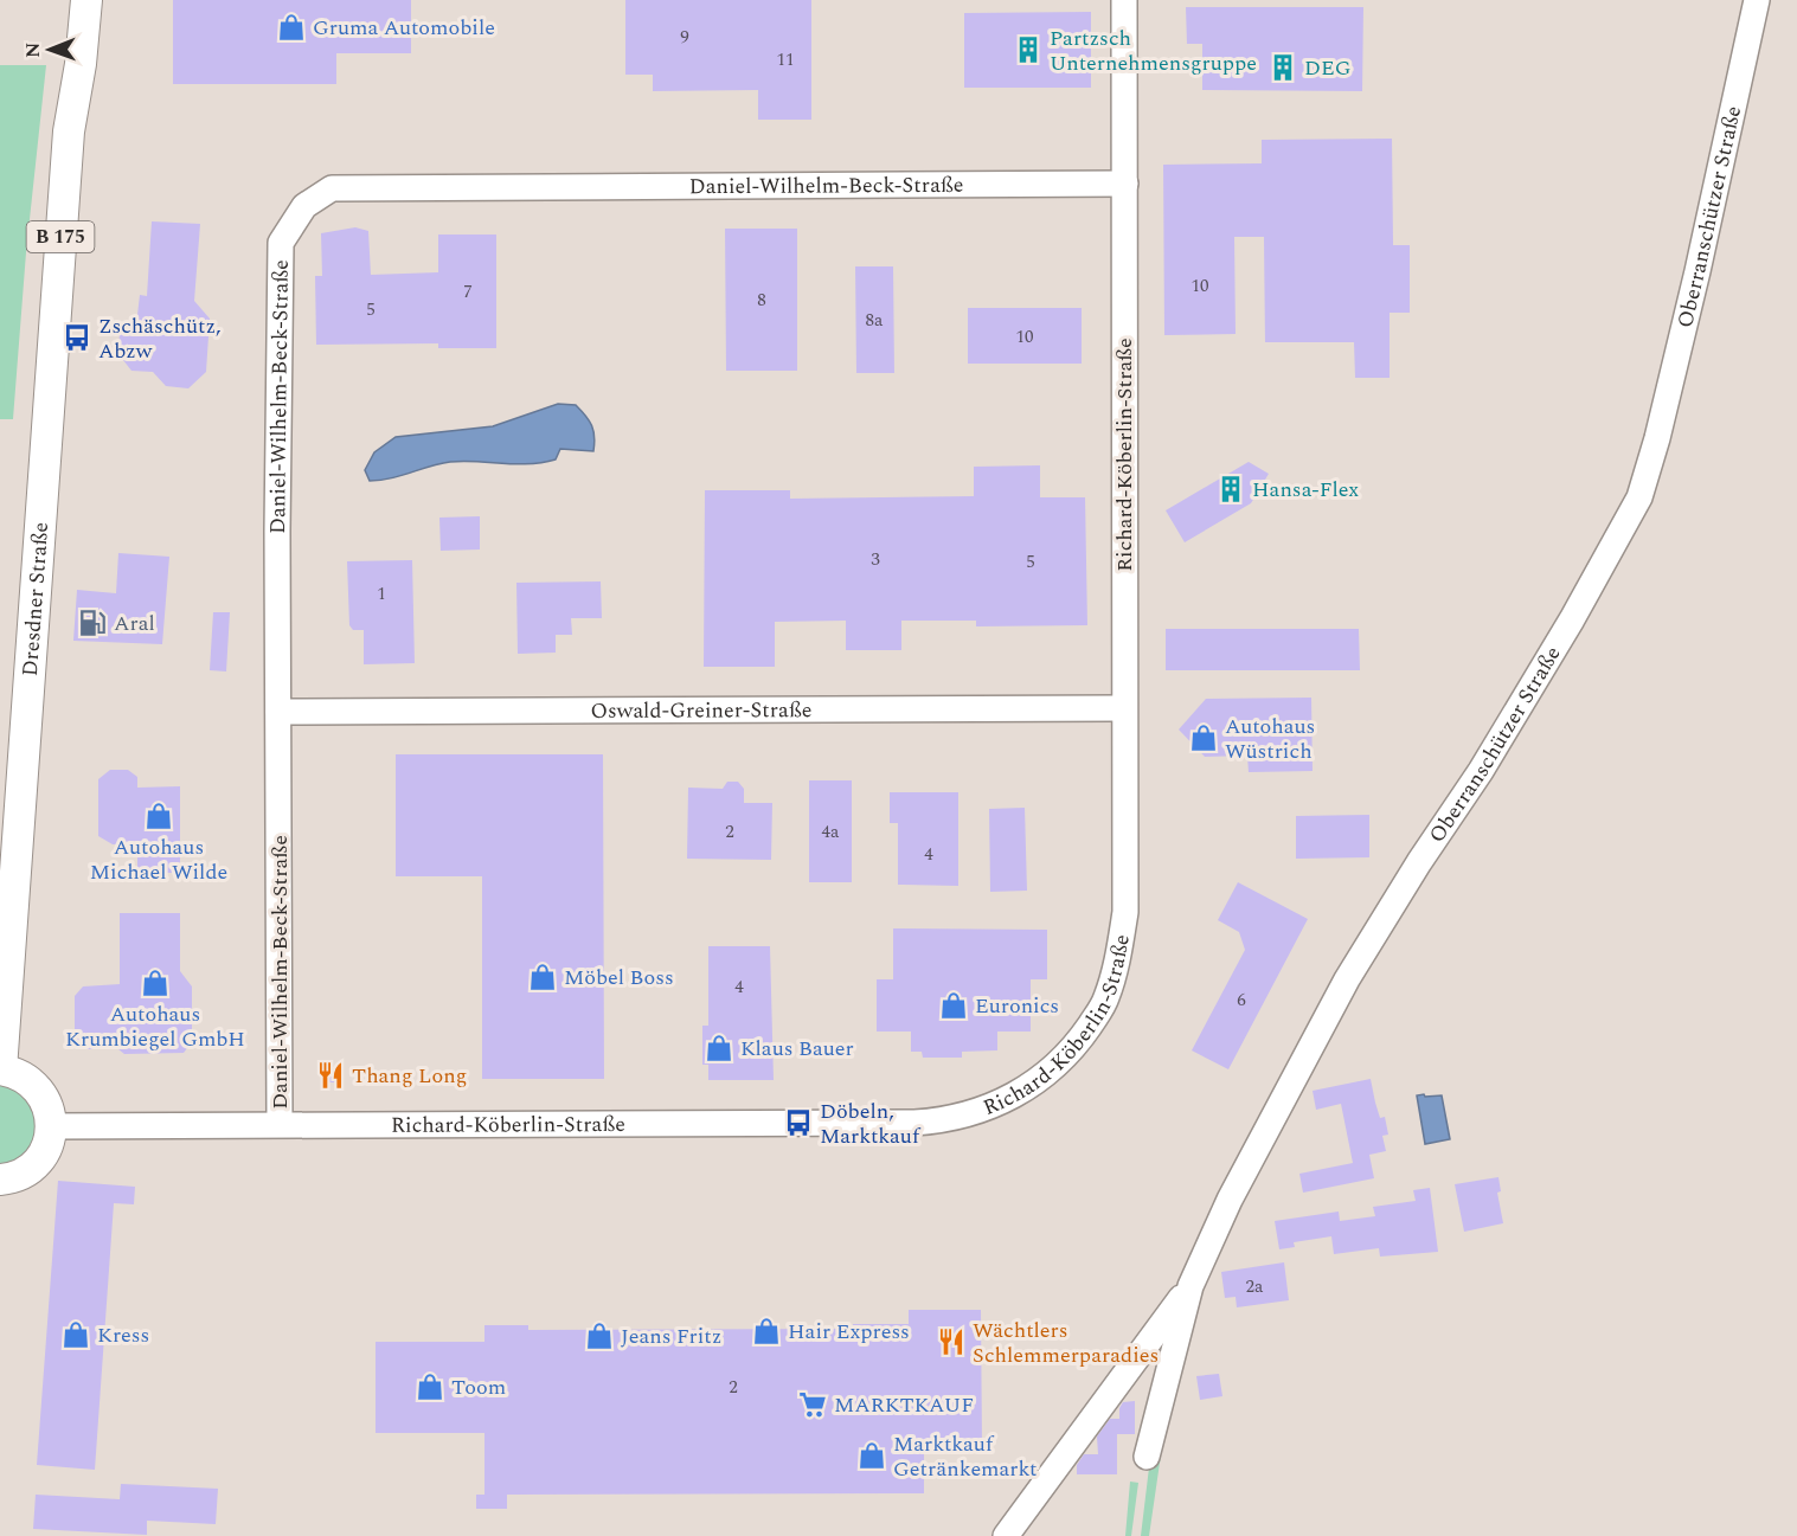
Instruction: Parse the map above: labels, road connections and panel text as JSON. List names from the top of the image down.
{
  "streets": {
    "main road": ["B 175", "Dresdner Straße"],
    "street": [
      "Daniel-Wilhelm-Beck-Straße",
      "Oberranschützer Straße",
      "Richard-Köberlin-Straße",
      "Oswald-Greiner-Straße"
    ]
  },
  "crossings": [
    ["Daniel-Wilhelm-Beck-Straße", "Richard-Köberlin-Straße"],
    ["Daniel-Wilhelm-Beck-Straße", "Oswald-Greiner-Straße"],
    ["Richard-Köberlin-Straße", "Dresdner Straße"],
    ["Richard-Köberlin-Straße", "Oswald-Greiner-Straße"]
  ],
  "places": {
    "shop": [
      "Gruma Automobile",
      "Autohaus Wüstrich",
      "Autohaus Michael Wilde",
      "Möbel Boss",
      "Autohaus Krumbiegel GmbH",
      "Euronics",
      "Klaus Bauer",
      "Hair Express",
      "Kress",
      "Jeans Fritz",
      "Toom",
      "Marktkauf Getränkemarkt"
    ],
    "building": ["Partzsch Unternehmensgruppe", "DEG", "Hansa-Flex"],
    "bus stop": ["Zschäschütz, Abzw", "Döbeln, Marktkauf"],
    "fuel station": ["Aral"],
    "restaurant": ["Thang Long", "Wächtlers Schlemmerparadies"],
    "supermarket": ["MARKTKAUF"]
  },
  "house_numbers": [
    "9",
    "11",
    "10",
    "7",
    "8",
    "5",
    "8a",
    "10",
    "3",
    "5",
    "1",
    "2",
    "4a",
    "4",
    "4",
    "6",
    "2a",
    "2"
  ],
  "north": "left"
}
